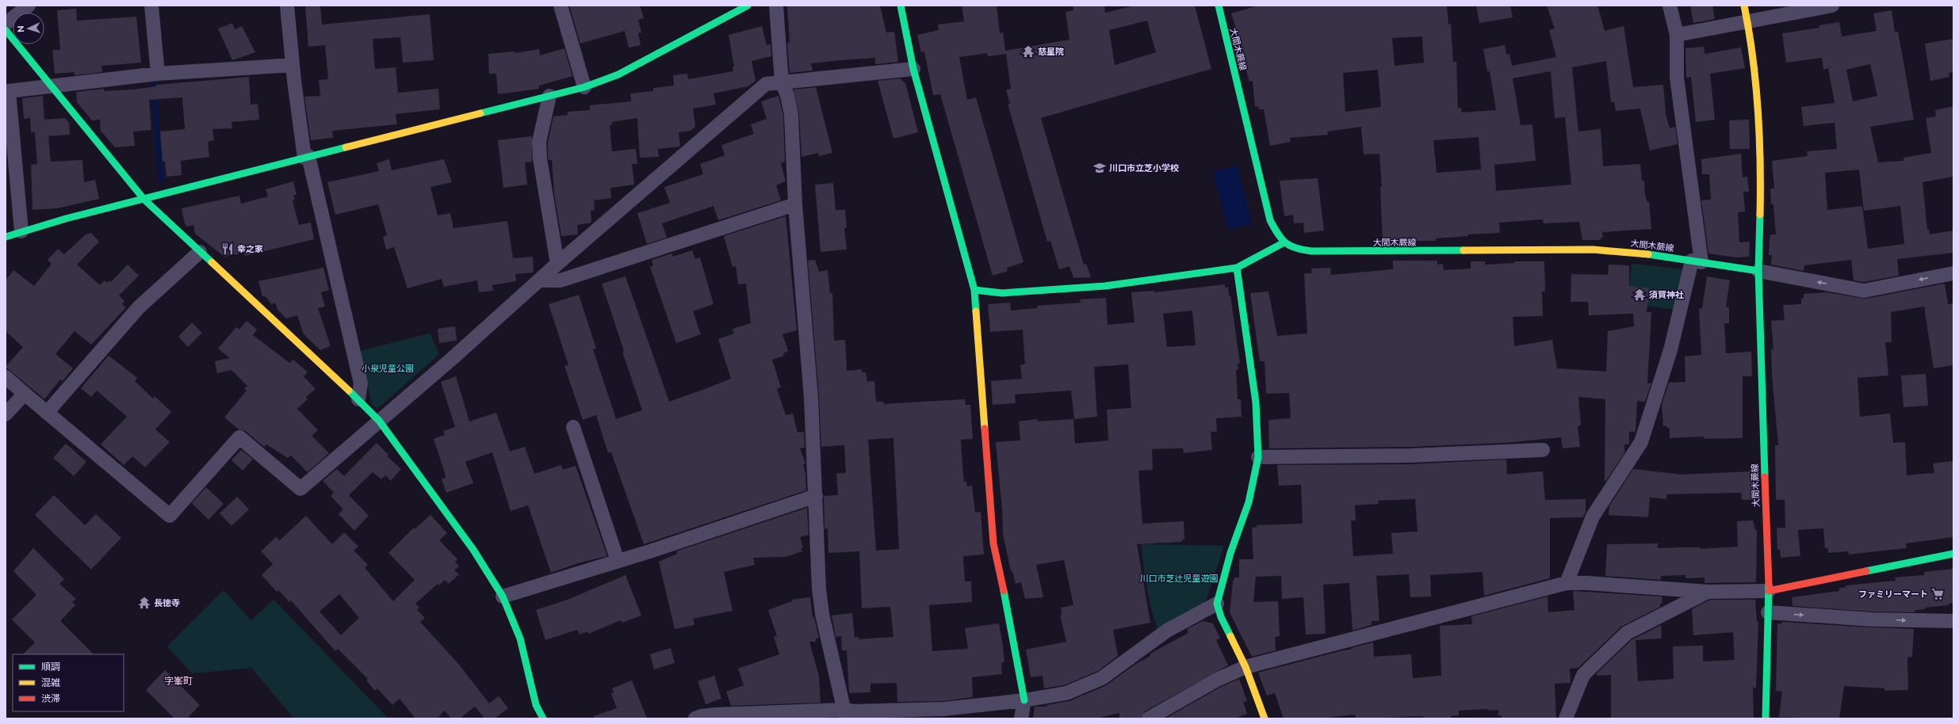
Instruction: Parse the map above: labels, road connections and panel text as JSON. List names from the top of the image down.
{
  "streets": {
    "street": ["大間木蕨線"]
  },
  "districts": ["字峯町"],
  "parks": ["小泉児童公園", "川口市芝辻児童遊園"],
  "places": {
    "temple": ["慈星院", "須賀神社", "長徳寺"],
    "school or university": ["川口市立芝小学校"],
    "restaurant": ["幸之家"],
    "supermarket": ["ファミリーマート"]
  },
  "legend": ["順調", "混雑", "渋滞"],
  "north": "left"
}
